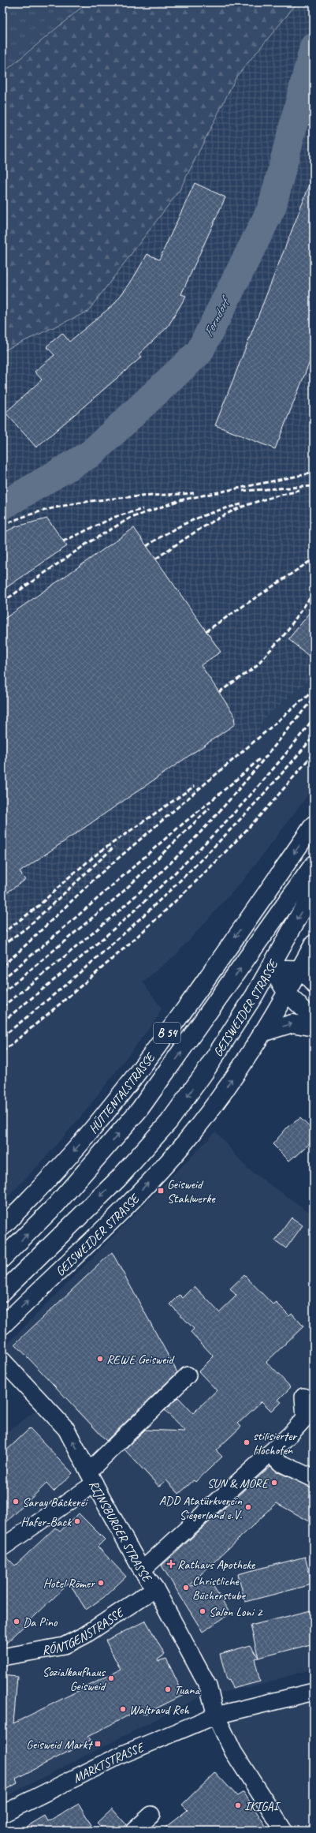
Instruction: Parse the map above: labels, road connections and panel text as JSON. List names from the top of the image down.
{
  "streets": {
    "main road": ["GEISWEIDER STRASSE", "B 54", "HÜTTENTALSTRASSE"],
    "street": ["RIJNSBURGER STRASSE", "RÖNTGENSTRASSE", "MARKTSTRASSE"]
  },
  "crossings": [
    ["RIJNSBURGER STRASSE", "RÖNTGENSTRASSE"],
    ["RIJNSBURGER STRASSE", "MARKTSTRASSE"]
  ],
  "water": ["Ferndorf"],
  "places": {
    "transit": ["Geisweid Stahlwerke", "Geisweid Markt"],
    "other": [
      "REWE Geisweid",
      "stilisierter Hochofen",
      "SUN & MORE",
      "Saray Bäckerei",
      "ADD Atatürkverein Siegerland e.V.",
      "Hafer-Back",
      "Hotel Römer",
      "Christliche Bücherstube",
      "Salon Loni 2",
      "Da Pino",
      "Sozialkaufhaus Geisweid",
      "Tuana",
      "Waltraud Reh",
      "IKIGAI"
    ],
    "health": ["Rathaus Apotheke"]
  }
}
